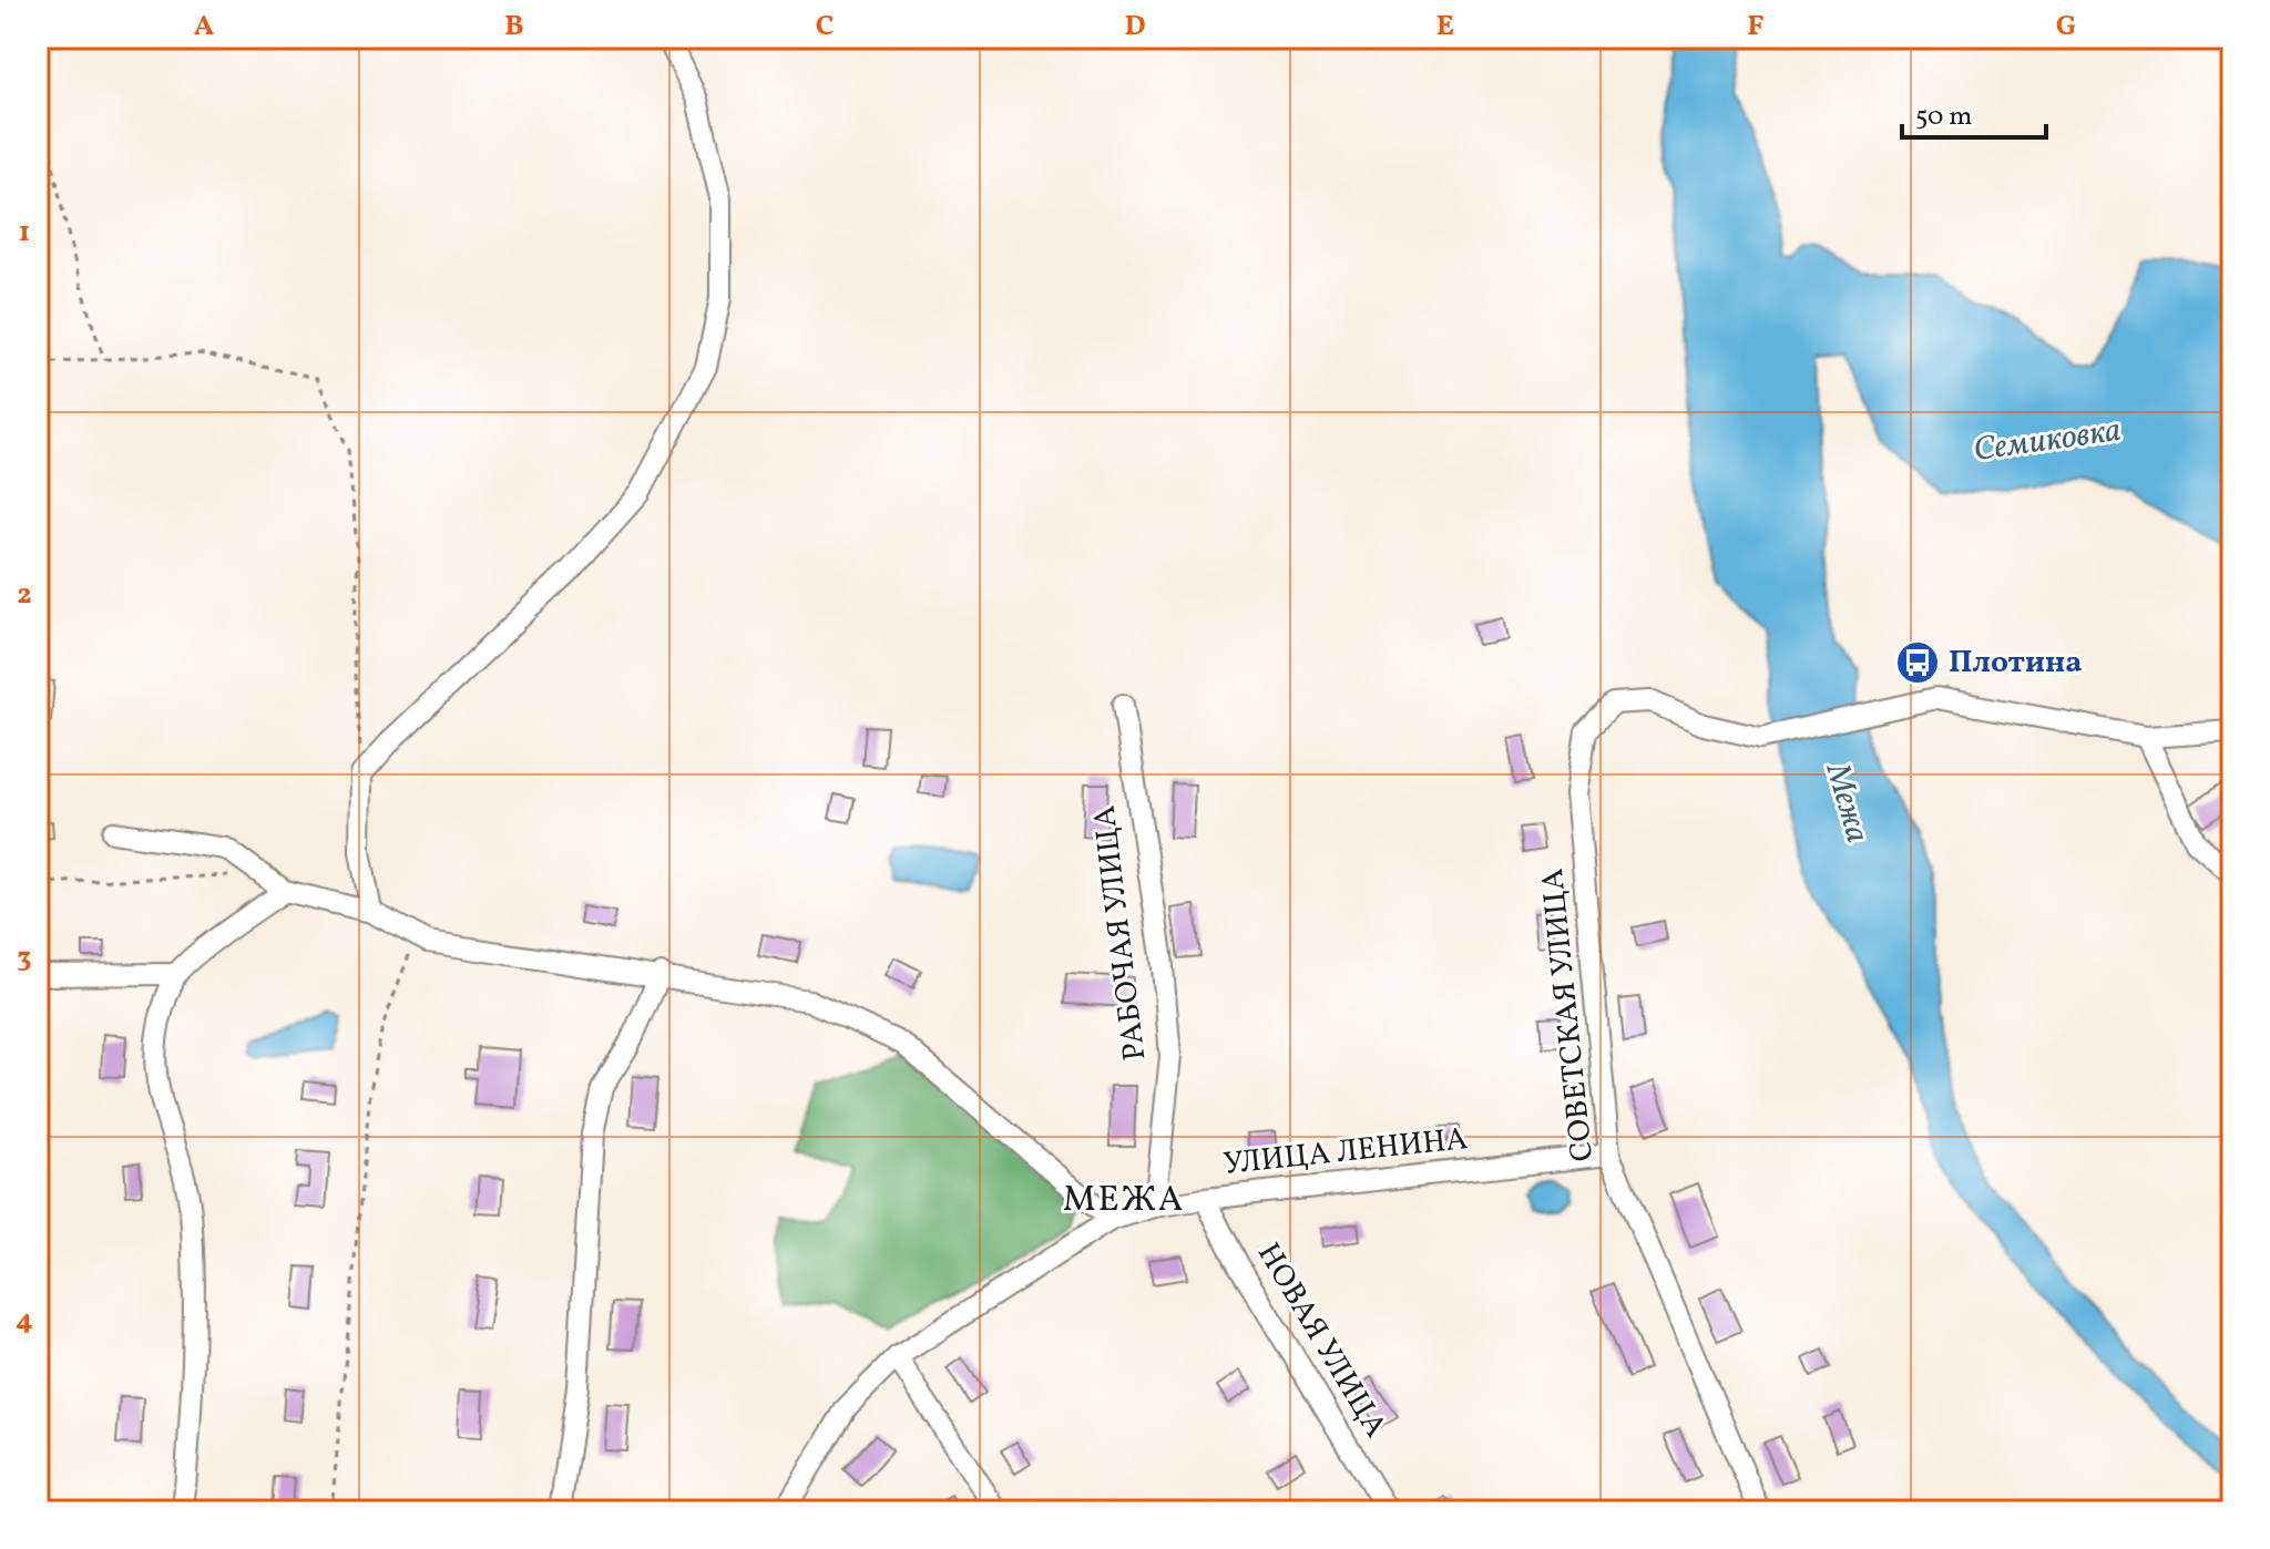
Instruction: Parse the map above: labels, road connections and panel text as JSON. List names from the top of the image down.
{
  "streets": {
    "street": [
      "РАБОЧАЯ УЛИЦА",
      "СОВЕТСКАЯ УЛИЦА",
      "УЛИЦА ЛЕНИНА",
      "НОВАЯ УЛИЦА"
    ]
  },
  "crossings": [
    ["РАБОЧАЯ УЛИЦА", "УЛИЦА ЛЕНИНА"],
    ["СОВЕТСКАЯ УЛИЦА", "УЛИЦА ЛЕНИНА"],
    ["УЛИЦА ЛЕНИНА", "НОВАЯ УЛИЦА"]
  ],
  "districts": ["МЕЖА"],
  "water": ["Семиковка", "Межа"],
  "places": {
    "bus stop": ["Плотина"]
  },
  "scale_bar": "50 m",
  "grid": {
    "columns": [
      "A",
      "B",
      "C",
      "D",
      "E",
      "F",
      "G"
    ],
    "rows": [
      "1",
      "2",
      "3",
      "4"
    ]
  }
}
